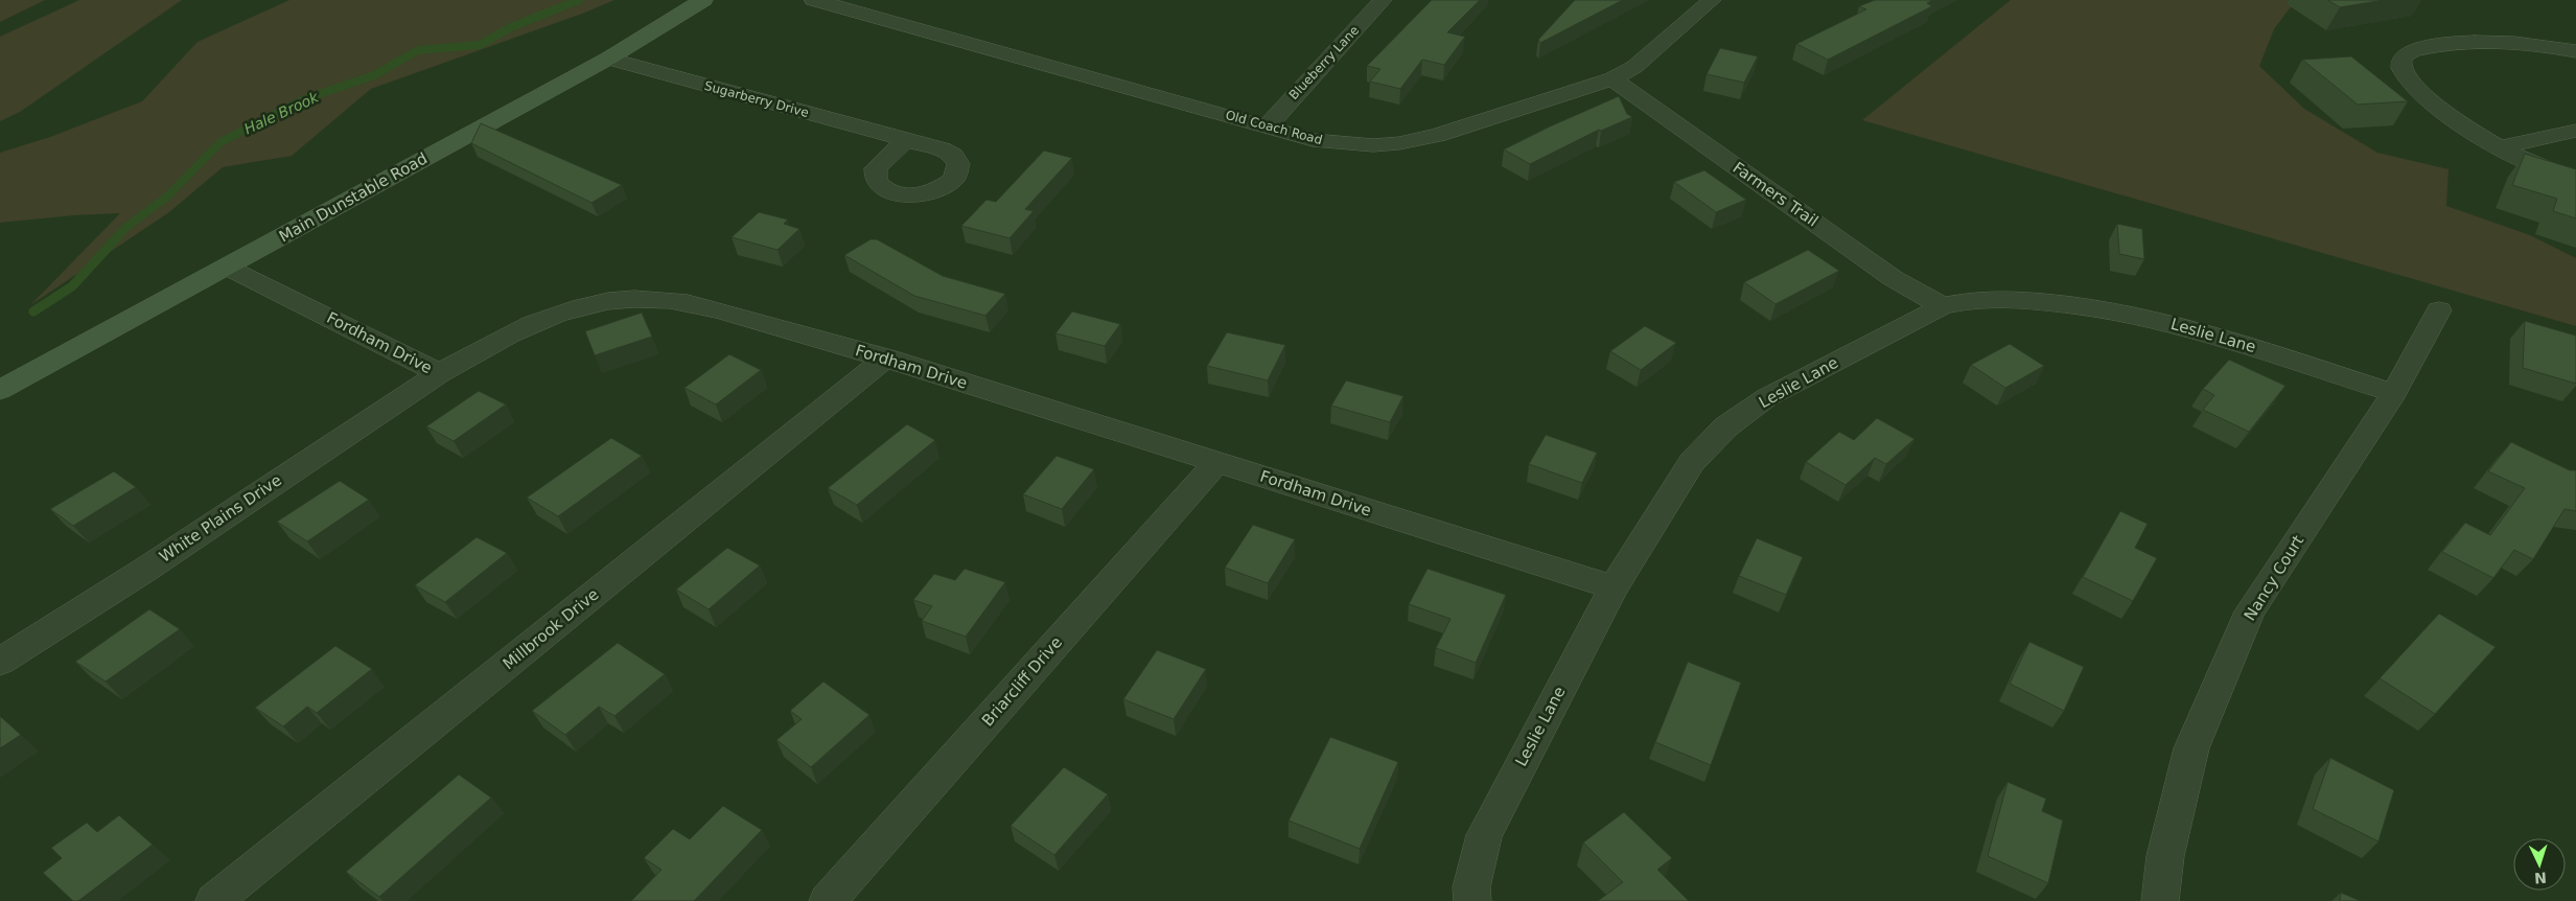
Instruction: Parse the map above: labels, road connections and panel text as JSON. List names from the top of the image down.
{
  "streets": {
    "main road": ["Main Dunstable Road"],
    "street": [
      "Blueberry Lane",
      "Sugarberry Drive",
      "Old Coach Road",
      "Farmers Trail",
      "Leslie Lane",
      "Fordham Drive",
      "White Plains Drive",
      "Nancy Court",
      "Millbrook Drive",
      "Briarcliff Drive"
    ]
  },
  "crossings": [
    ["Blueberry Lane", "Old Coach Road"],
    ["Sugarberry Drive", "Main Dunstable Road"],
    ["Old Coach Road", "Farmers Trail"],
    ["Farmers Trail", "Leslie Lane"],
    ["Main Dunstable Road", "Fordham Drive"],
    ["Leslie Lane", "Fordham Drive"],
    ["Leslie Lane", "Nancy Court"],
    ["Fordham Drive", "White Plains Drive"],
    ["Fordham Drive", "Millbrook Drive"],
    ["Fordham Drive", "Briarcliff Drive"]
  ],
  "water": ["Hale Brook"],
  "north": "bottom"
}
